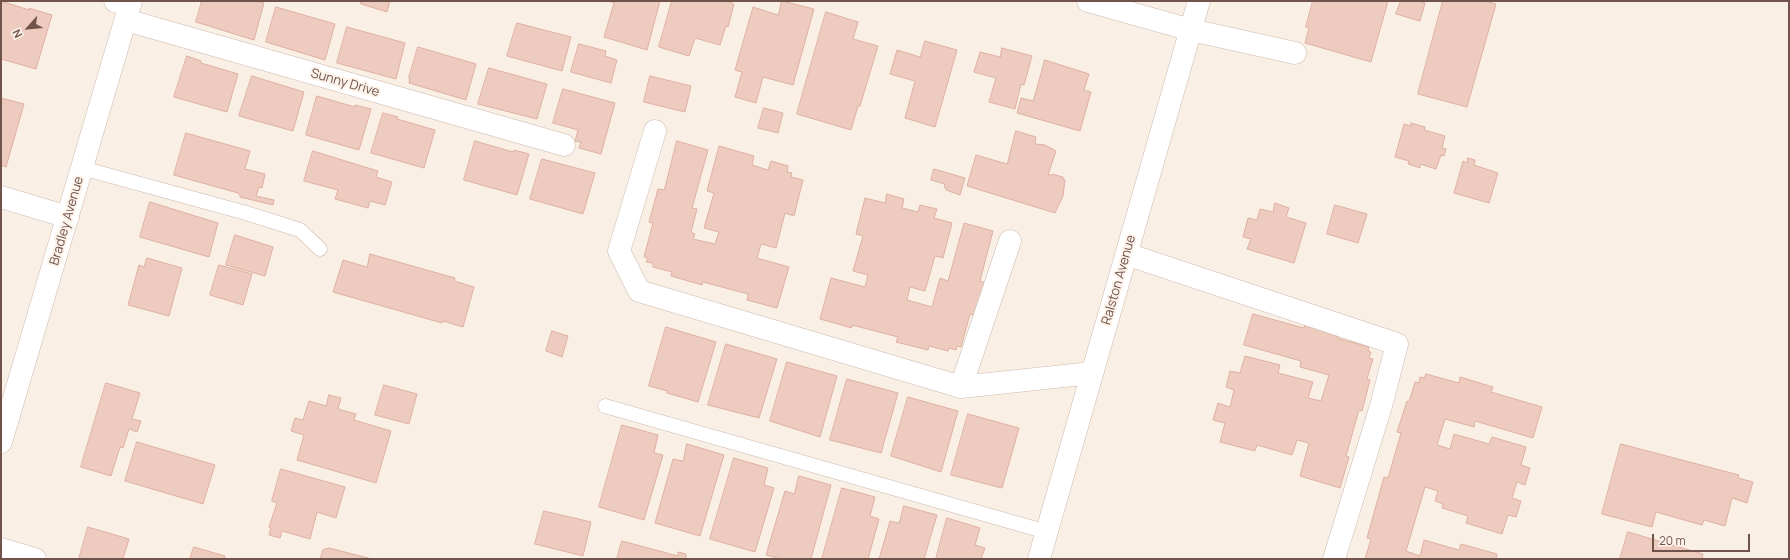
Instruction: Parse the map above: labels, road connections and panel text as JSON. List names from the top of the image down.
{
  "streets": {
    "street": ["Sunny Drive", "Bradley Avenue", "Ralston Avenue"]
  },
  "crossings": [
    ["Sunny Drive", "Bradley Avenue"]
  ],
  "scale_bar": "20 m",
  "north": "bottom left"
}
